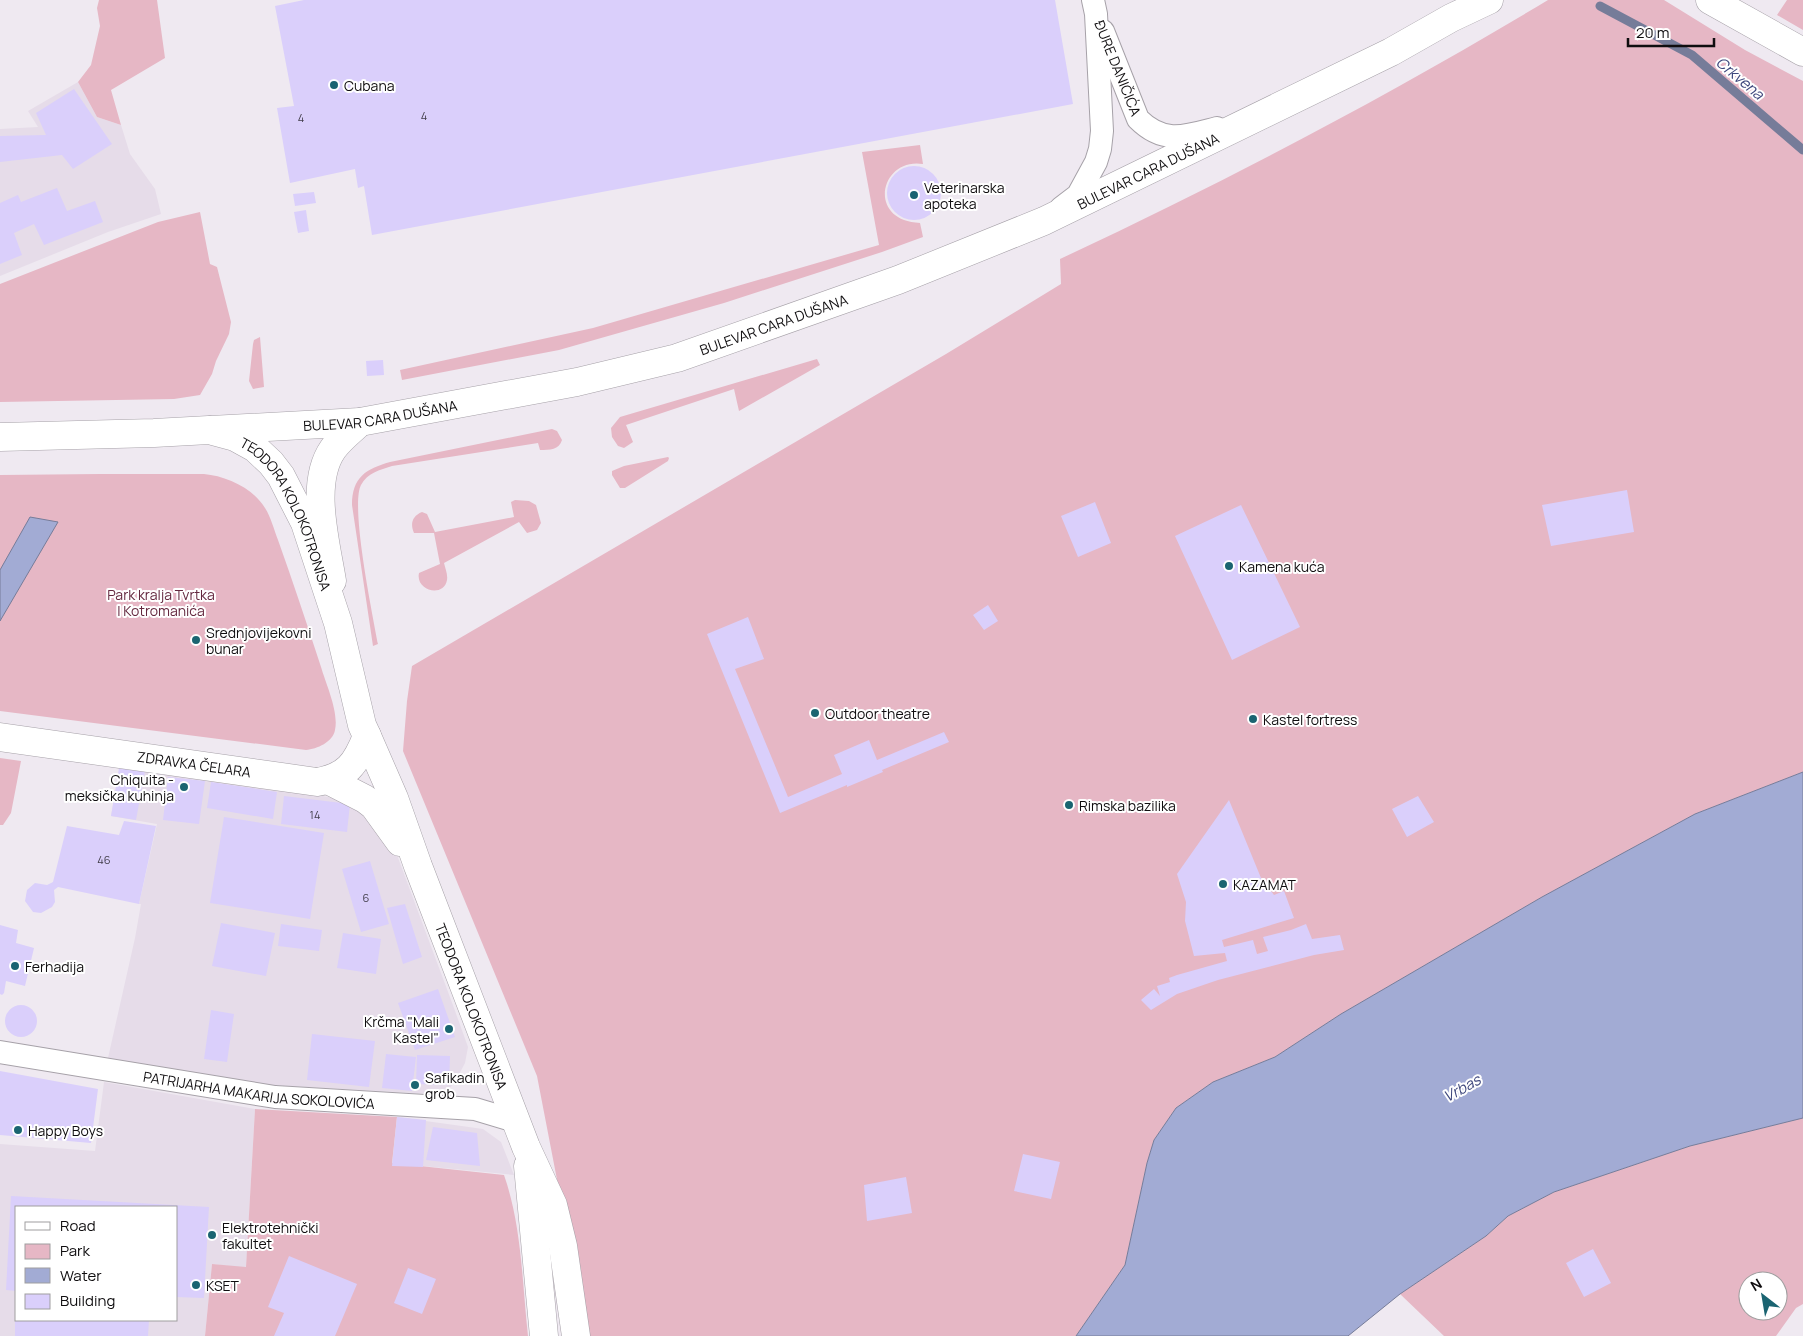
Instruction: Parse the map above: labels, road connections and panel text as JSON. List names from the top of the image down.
{
  "streets": {
    "street": [
      "ĐURE DANIČIĆA",
      "BULEVAR CARA DUŠANA",
      "TEODORA KOLOKOTRONISA",
      "ZDRAVKA ČELARA",
      "PATRIJARHA MAKARIJA SOKOLOVIĆA"
    ]
  },
  "crossings": [
    ["ĐURE DANIČIĆA", "BULEVAR CARA DUŠANA"],
    ["BULEVAR CARA DUŠANA", "TEODORA KOLOKOTRONISA"],
    ["TEODORA KOLOKOTRONISA", "ZDRAVKA ČELARA"],
    ["TEODORA KOLOKOTRONISA", "PATRIJARHA MAKARIJA SOKOLOVIĆA"]
  ],
  "water": ["Crkvena", "Vrbas"],
  "parks": ["Park kralja Tvrtka I Kotromanića"],
  "places": [
    "Cubana",
    "Veterinarska apoteka",
    "Kamena kuća",
    "Srednjovijekovni bunar",
    "Outdoor theatre",
    "Kastel fortress",
    "Chiquita - meksička kuhinja",
    "Rimska bazilika",
    "KAZAMAT",
    "Ferhadija",
    "Krčma \"Mali Kastel\"",
    "Safikadin grob",
    "Happy Boys",
    "Elektrotehnički fakultet",
    "KSET"
  ],
  "house_numbers": [
    "4",
    "4",
    "14",
    "46",
    "6"
  ],
  "legend": [
    "Road",
    "Park",
    "Water",
    "Building"
  ],
  "scale_bar": "20 m",
  "north": "top left"
}
